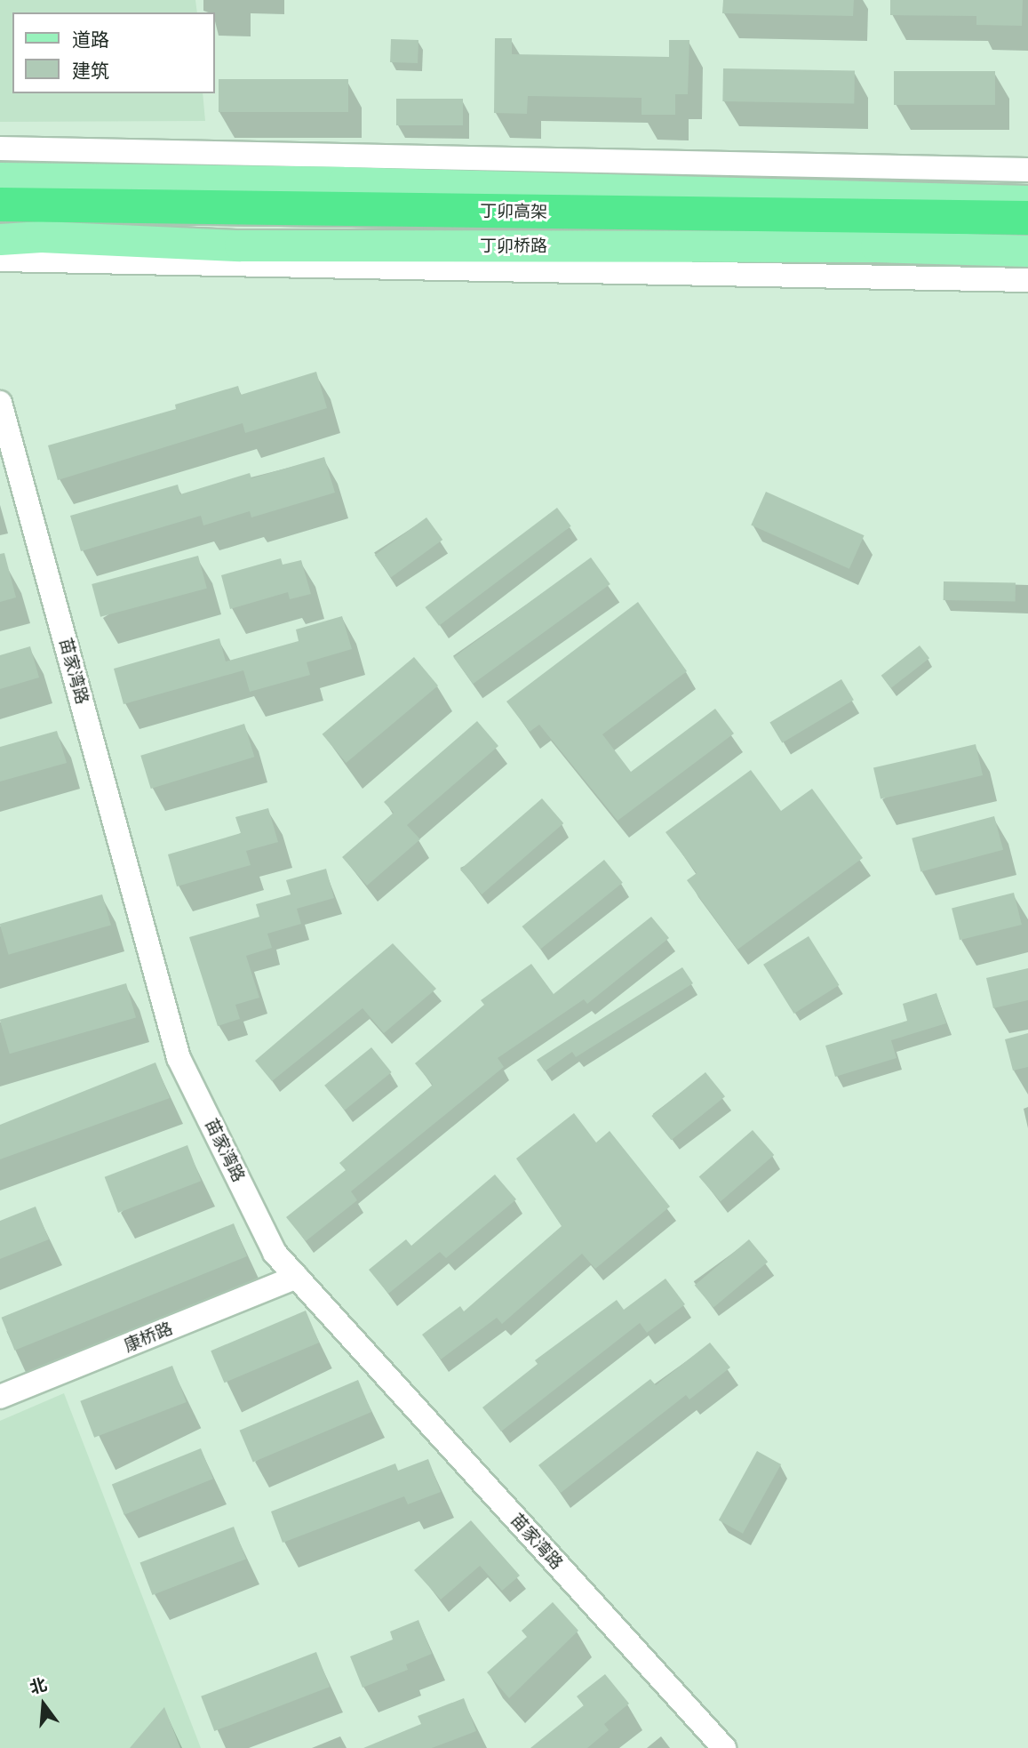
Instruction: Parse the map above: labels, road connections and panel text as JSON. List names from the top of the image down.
{
  "streets": {
    "highway": ["丁卯高架"],
    "main road": ["丁卯桥路"],
    "street": ["苗家湾路", "康桥路"]
  },
  "crossings": [
    ["丁卯高架", "丁卯桥路"],
    ["苗家湾路", "康桥路"]
  ],
  "legend": ["道路", "建筑"],
  "north": "top"
}
